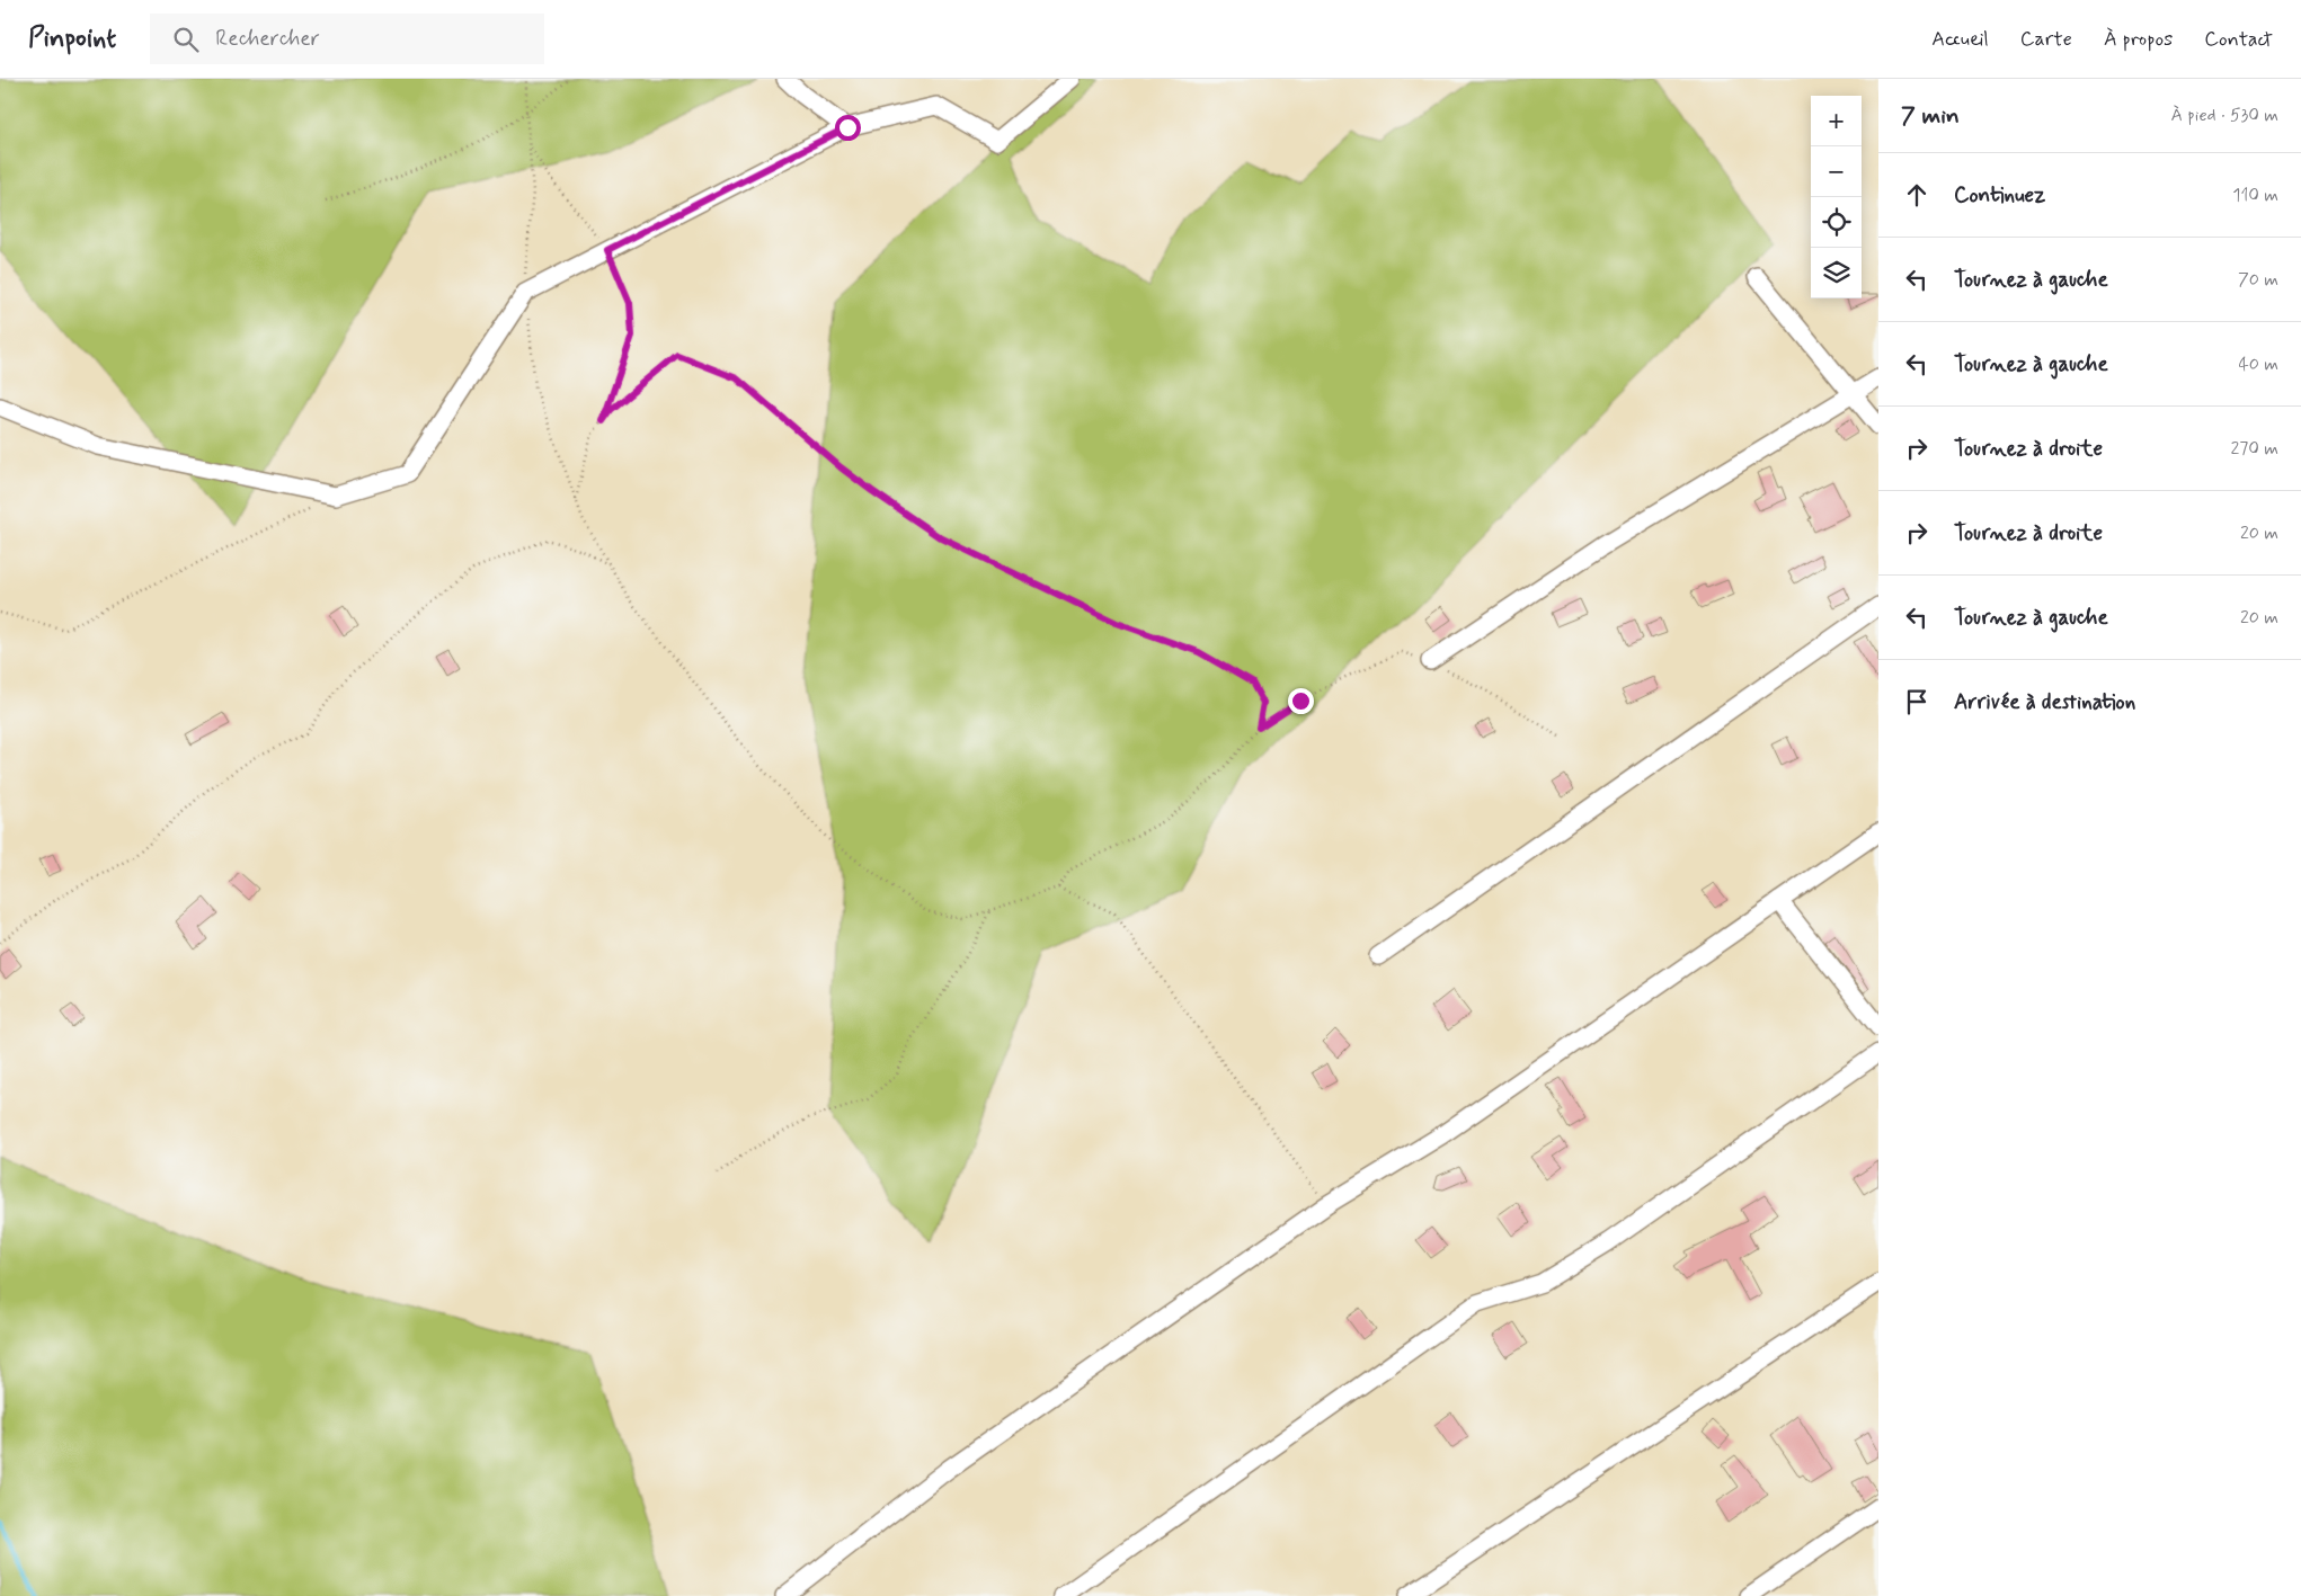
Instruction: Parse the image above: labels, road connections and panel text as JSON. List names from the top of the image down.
{
  "page": {
    "header": "Pinpoint",
    "search": "Rechercher",
    "nav": [
      "Accueil",
      "Carte",
      "À propos",
      "Contact"
    ],
    "heading": ["7 min", "À pied · 530 m"],
    "map_buttons": ["+", "−"],
    "list": [
      ["Continuez", "110 m"],
      ["Tournez à gauche", "70 m"],
      ["Tournez à gauche", "40 m"],
      ["Tournez à droite", "270 m"],
      ["Tournez à droite", "20 m"],
      ["Tournez à gauche", "20 m"],
      "Arrivée à destination"
    ]
  }
}
